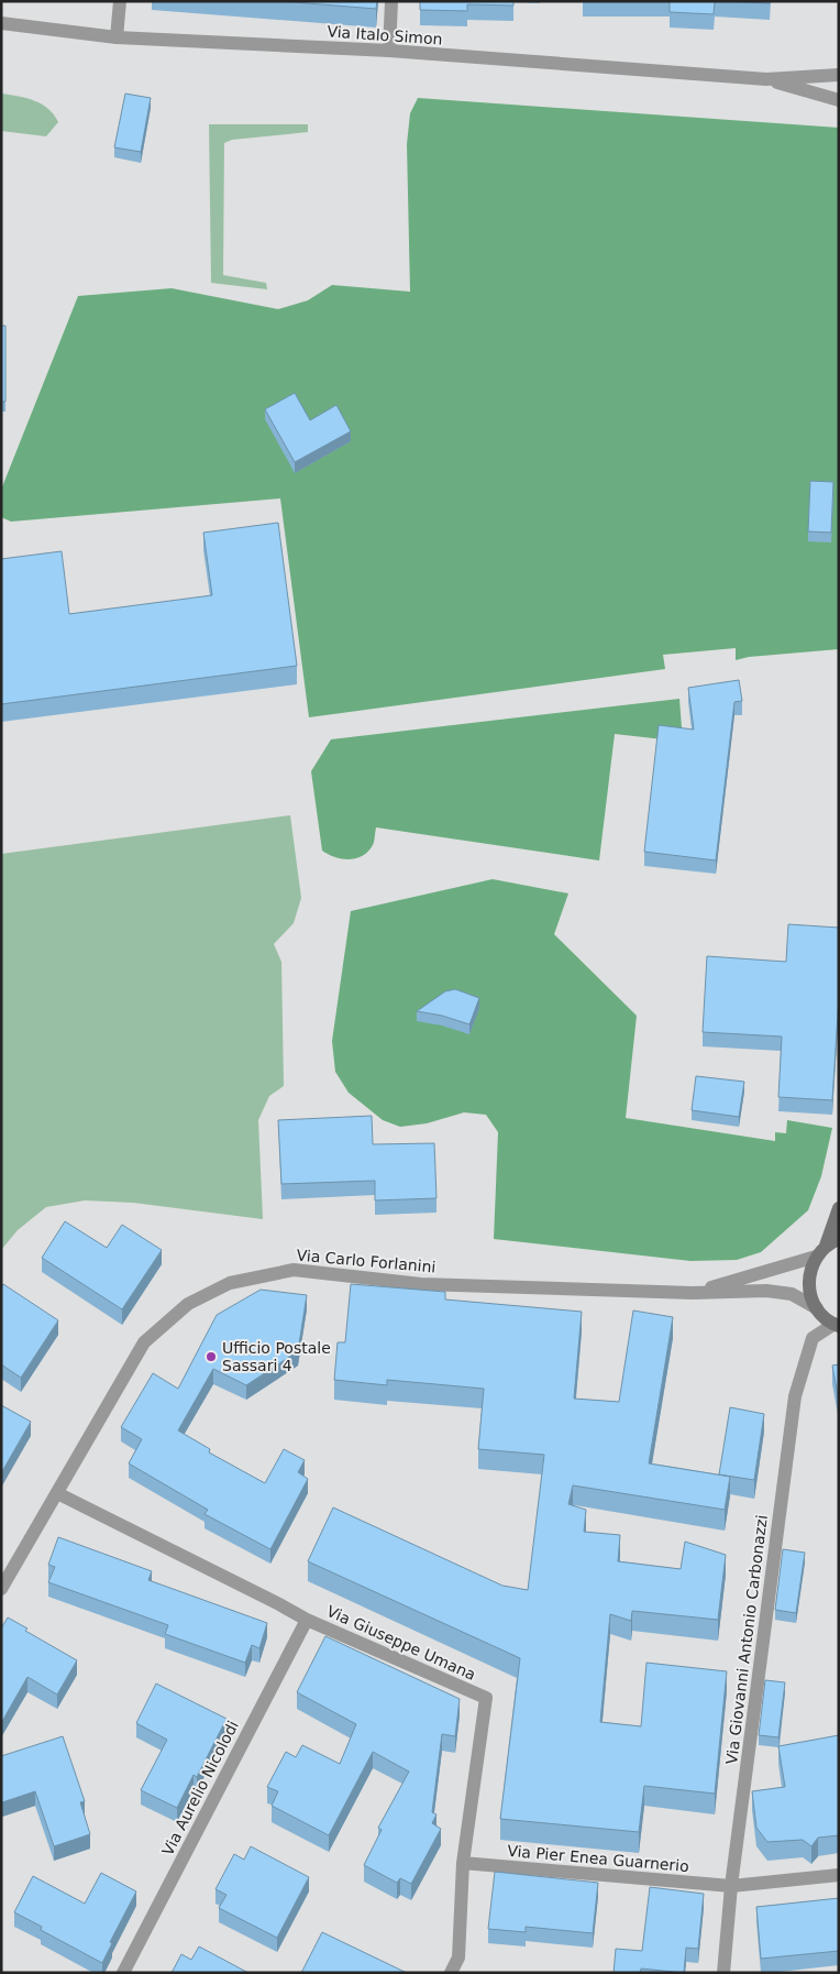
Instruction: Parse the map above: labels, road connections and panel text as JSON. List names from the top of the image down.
{
  "streets": {
    "street": [
      "Via Italo Simon",
      "Via Carlo Forlanini",
      "Via Giovanni Antonio Carbonazzi",
      "Via Giuseppe Umana",
      "Via Aurelio Nicolodi",
      "Via Pier Enea Guarnerio"
    ]
  },
  "crossings": [
    ["Via Carlo Forlanini", "Via Giuseppe Umana"],
    ["Via Giovanni Antonio Carbonazzi", "Via Pier Enea Guarnerio"],
    ["Via Giuseppe Umana", "Via Aurelio Nicolodi"],
    ["Via Giuseppe Umana", "Via Pier Enea Guarnerio"]
  ],
  "places": ["Ufficio Postale Sassari 4"]
}
